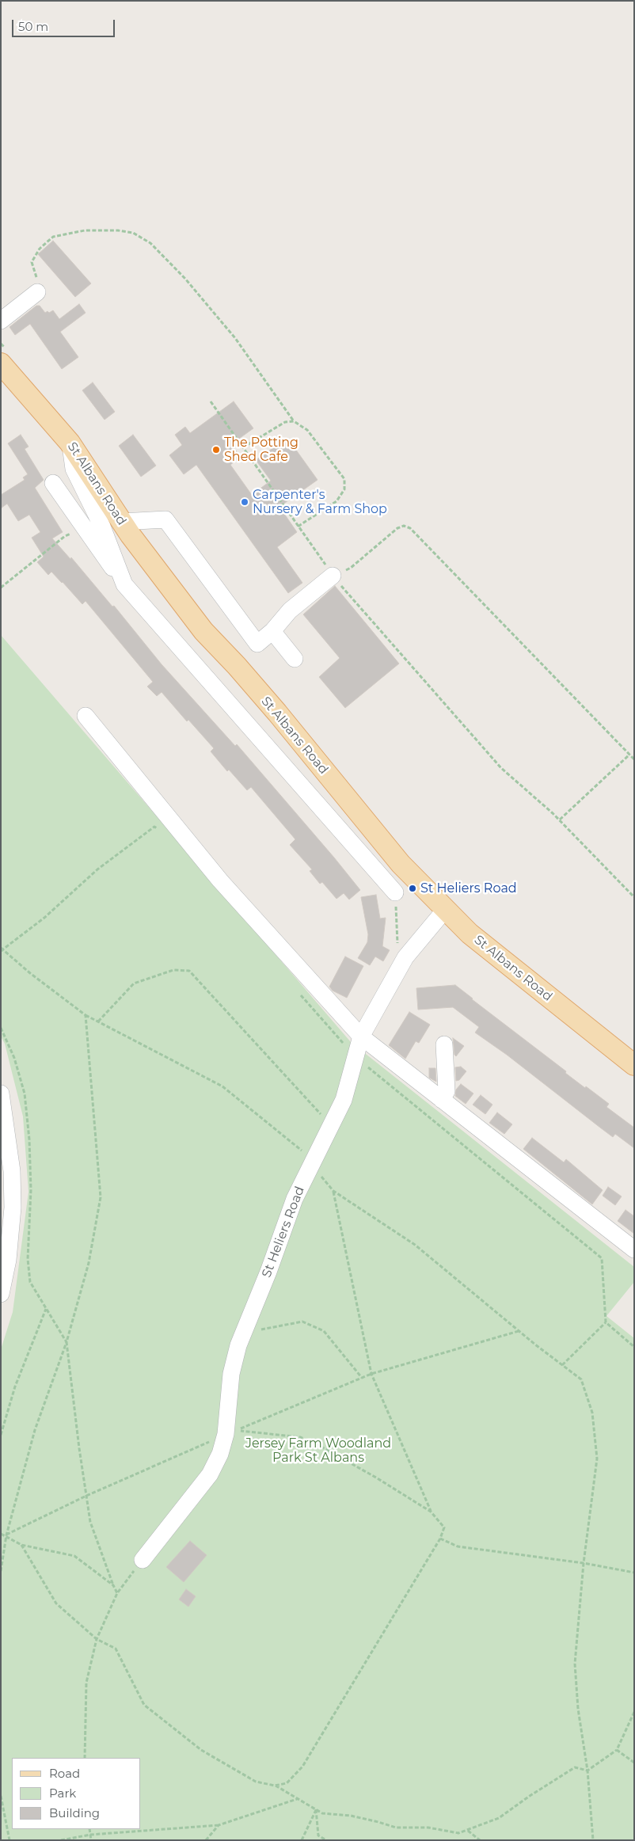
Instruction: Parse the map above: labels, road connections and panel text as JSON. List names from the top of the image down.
{
  "streets": {
    "main road": ["St Albans Road"],
    "street": ["St Heliers Road"]
  },
  "crossings": [
    ["St Albans Road", "St Heliers Road"]
  ],
  "parks": ["Jersey Farm Woodland Park St Albans"],
  "places": ["The Potting Shed Cafe", "Carpenter's Nursery & Farm Shop", "St Heliers Road"],
  "legend": ["Road", "Park", "Building"],
  "scale_bar": "50 m"
}
